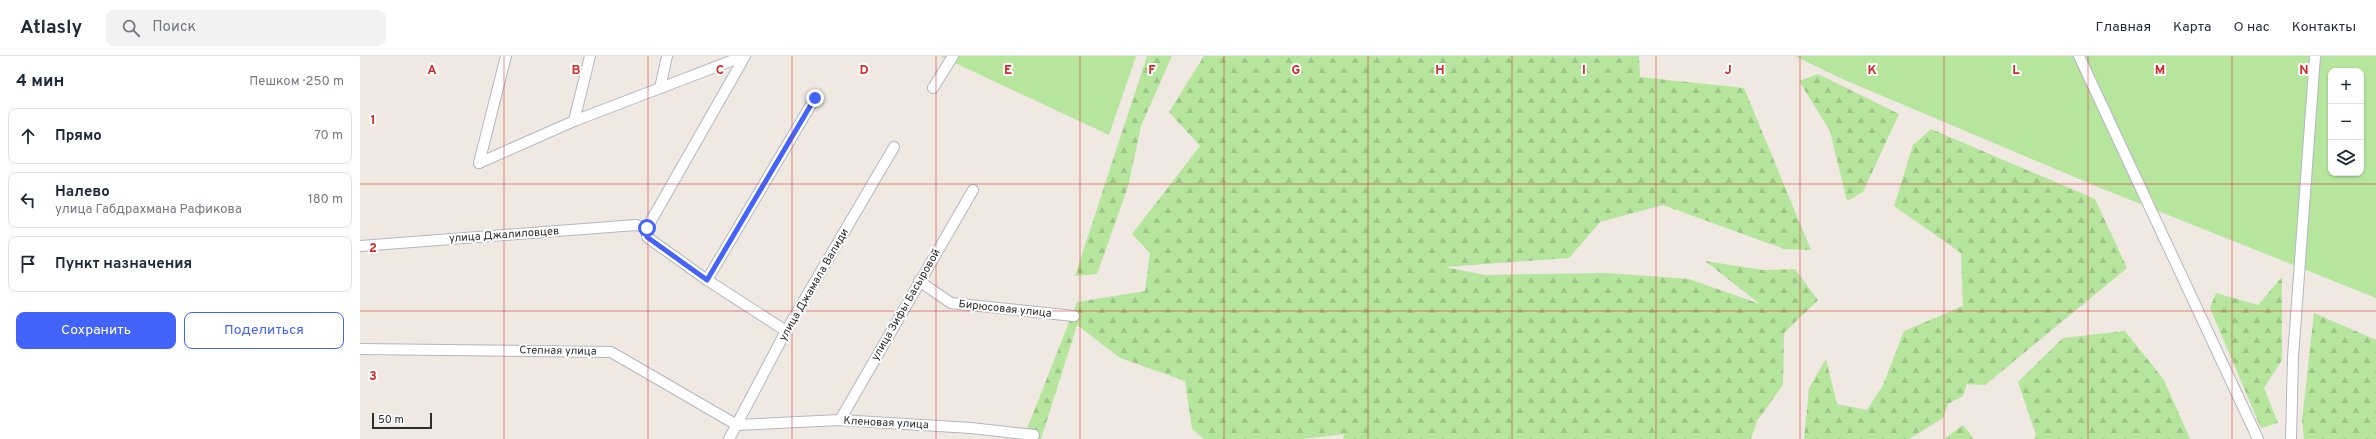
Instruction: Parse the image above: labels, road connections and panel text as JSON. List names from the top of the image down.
{
  "streets": {
    "street": [
      "улица Джалиловцев",
      "улица Джамала Валиди",
      "улица Зифы Басыровой",
      "Бирюсовая улица",
      "Степная улица",
      "Кленовая улица"
    ]
  },
  "crossings": [
    ["улица Джамала Валиди", "Степная улица"],
    ["улица Джамала Валиди", "Кленовая улица"],
    ["улица Зифы Басыровой", "Бирюсовая улица"],
    ["улица Зифы Басыровой", "Кленовая улица"],
    ["Степная улица", "Кленовая улица"]
  ],
  "scale_bar": "50 m",
  "page": {
    "header": "Atlasly",
    "search": "Поиск",
    "nav": [
      "Главная",
      "Карта",
      "О нас",
      "Контакты"
    ],
    "heading": ["4 мин", "Пешком · 250 m"],
    "map_buttons": ["+", "−"],
    "list": [
      ["Прямо", "70 m"],
      ["Налево", "улица Габдрахмана Рафикова", "180 m"],
      "Пункт назначения"
    ],
    "buttons": ["Сохранить", "Поделиться"],
    "scale": "50 m"
  },
  "grid": {
    "columns": [
      "A",
      "B",
      "C",
      "D",
      "E",
      "F",
      "G",
      "H",
      "I",
      "J",
      "K",
      "L",
      "M",
      "N"
    ],
    "rows": ["1", "2", "3"]
  }
}
